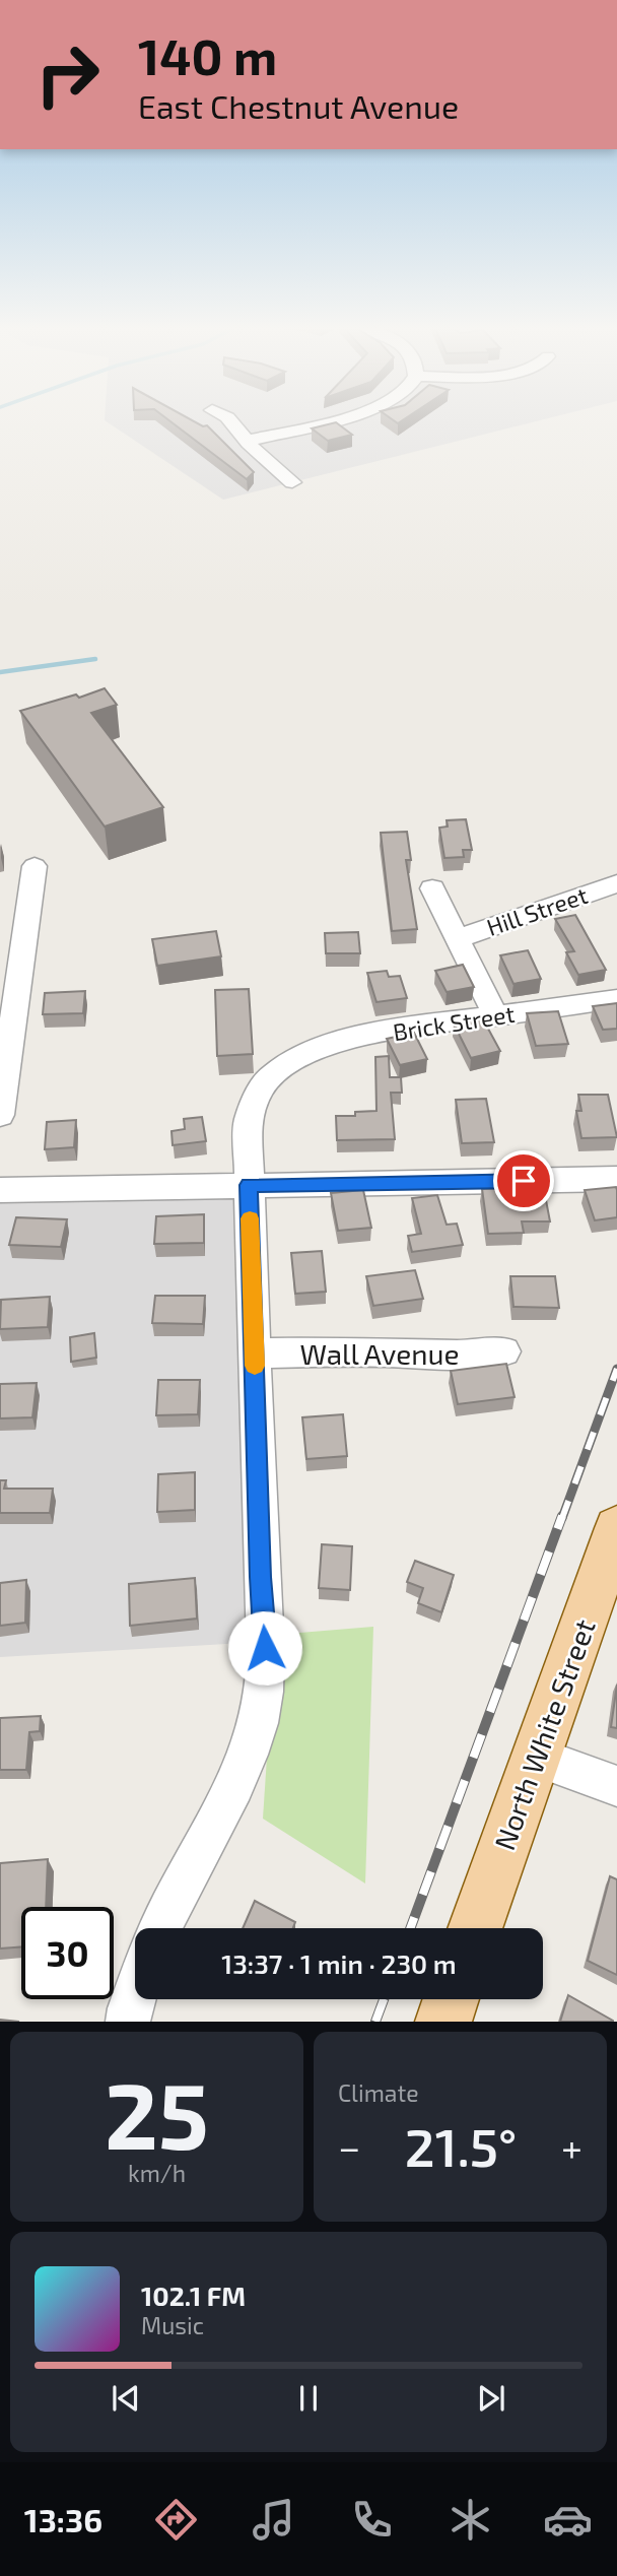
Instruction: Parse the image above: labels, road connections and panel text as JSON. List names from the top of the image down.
{
  "streets": {
    "main road": ["North White Street"],
    "street": ["Hill Street", "Brick Street", "Wall Avenue"]
  },
  "crossings": [
    ["Brick Street", "Wall Avenue"]
  ],
  "page": {
    "turn": ["140 m", "East Chestnut Avenue"],
    "limit": "30",
    "trip": "13:37 · 1 min · 230 m",
    "tile": [
      ["25", "km/h"],
      "Climate"
    ],
    "heat": ["−", "21.5°", "+"],
    "song": ["102.1 FM", "Music"],
    "tabs": "13:36"
  }
}
